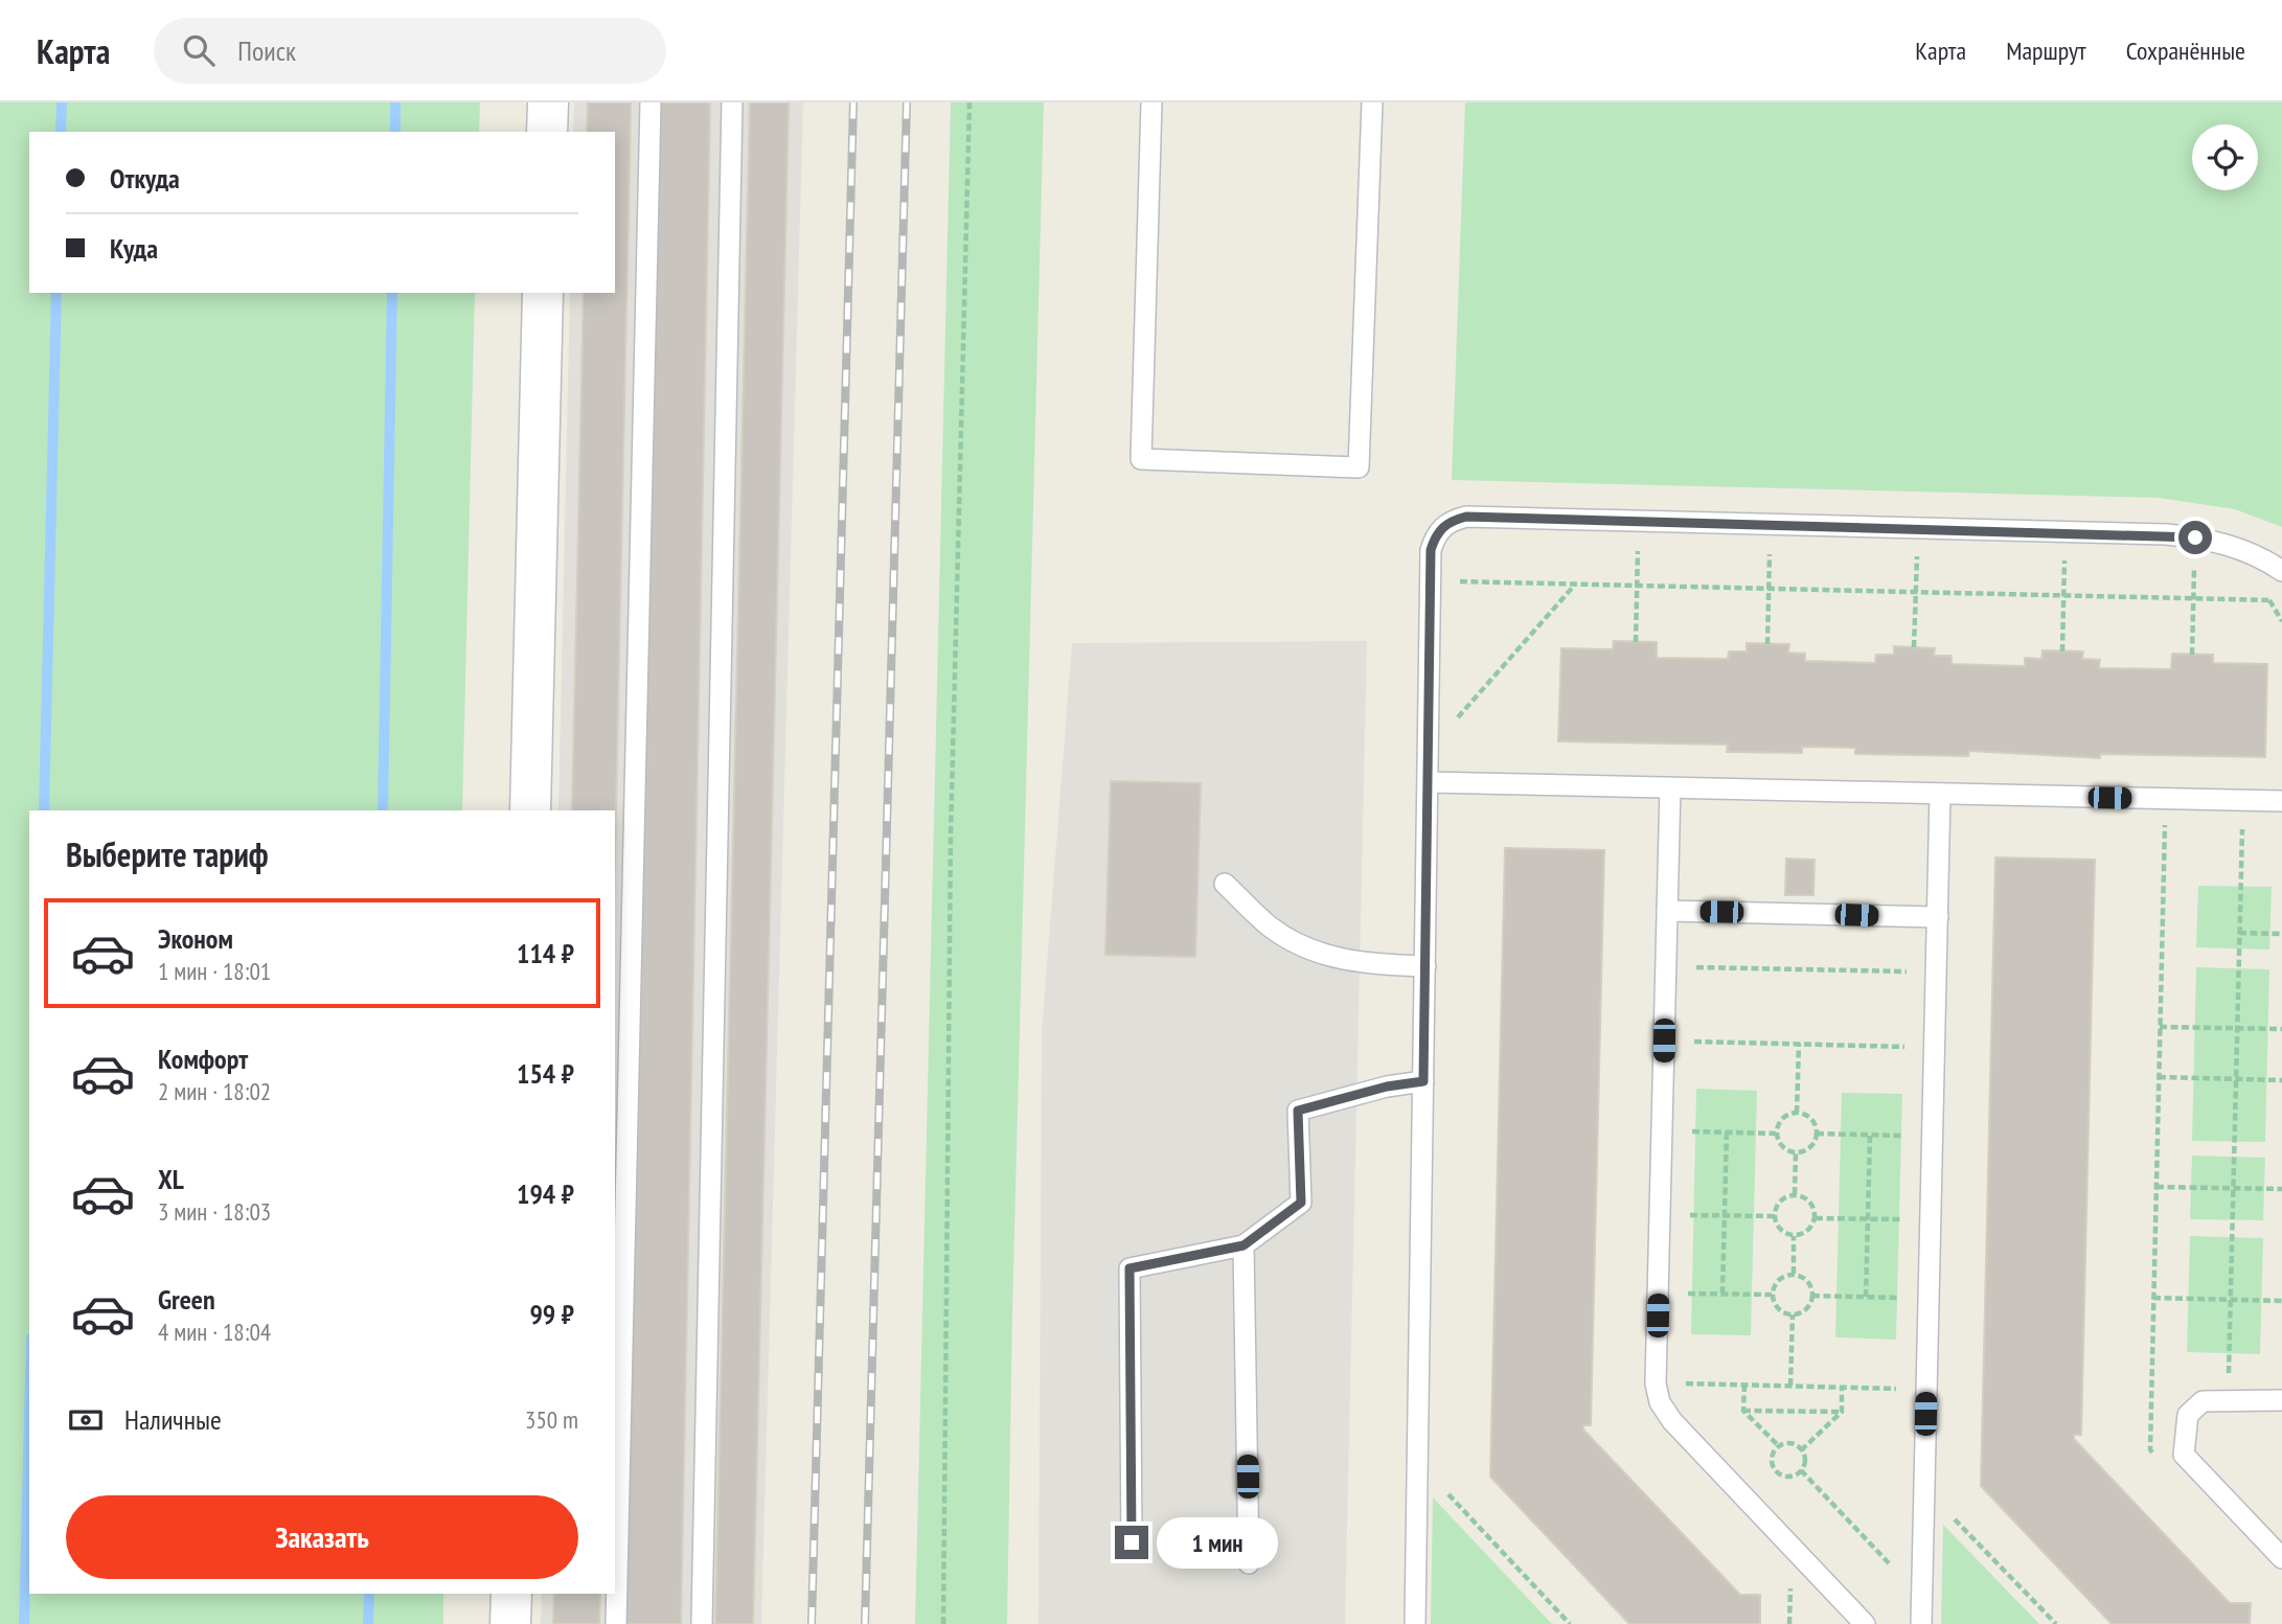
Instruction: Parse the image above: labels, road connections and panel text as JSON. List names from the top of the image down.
{
  "page": {
    "header": "Карта",
    "search": "Поиск",
    "nav": ["Карта", "Маршрут", "Сохранённые"],
    "banner": ["Откуда", "Куда"],
    "heading": "Выберите тариф",
    "list": [
      {
        "name": "Эконом",
        "note": "1 мин · 18:01",
        "value": "114 ₽"
      },
      {
        "name": "Комфорт",
        "note": "2 мин · 18:02",
        "value": "154 ₽"
      },
      {
        "name": "XL",
        "note": "3 мин · 18:03",
        "value": "194 ₽"
      },
      {
        "name": "Green",
        "note": "4 мин · 18:04",
        "value": "99 ₽"
      }
    ],
    "pay": ["Наличные", "350 m"],
    "buttons": "Заказать",
    "bubble": "1 мин"
  }
}
